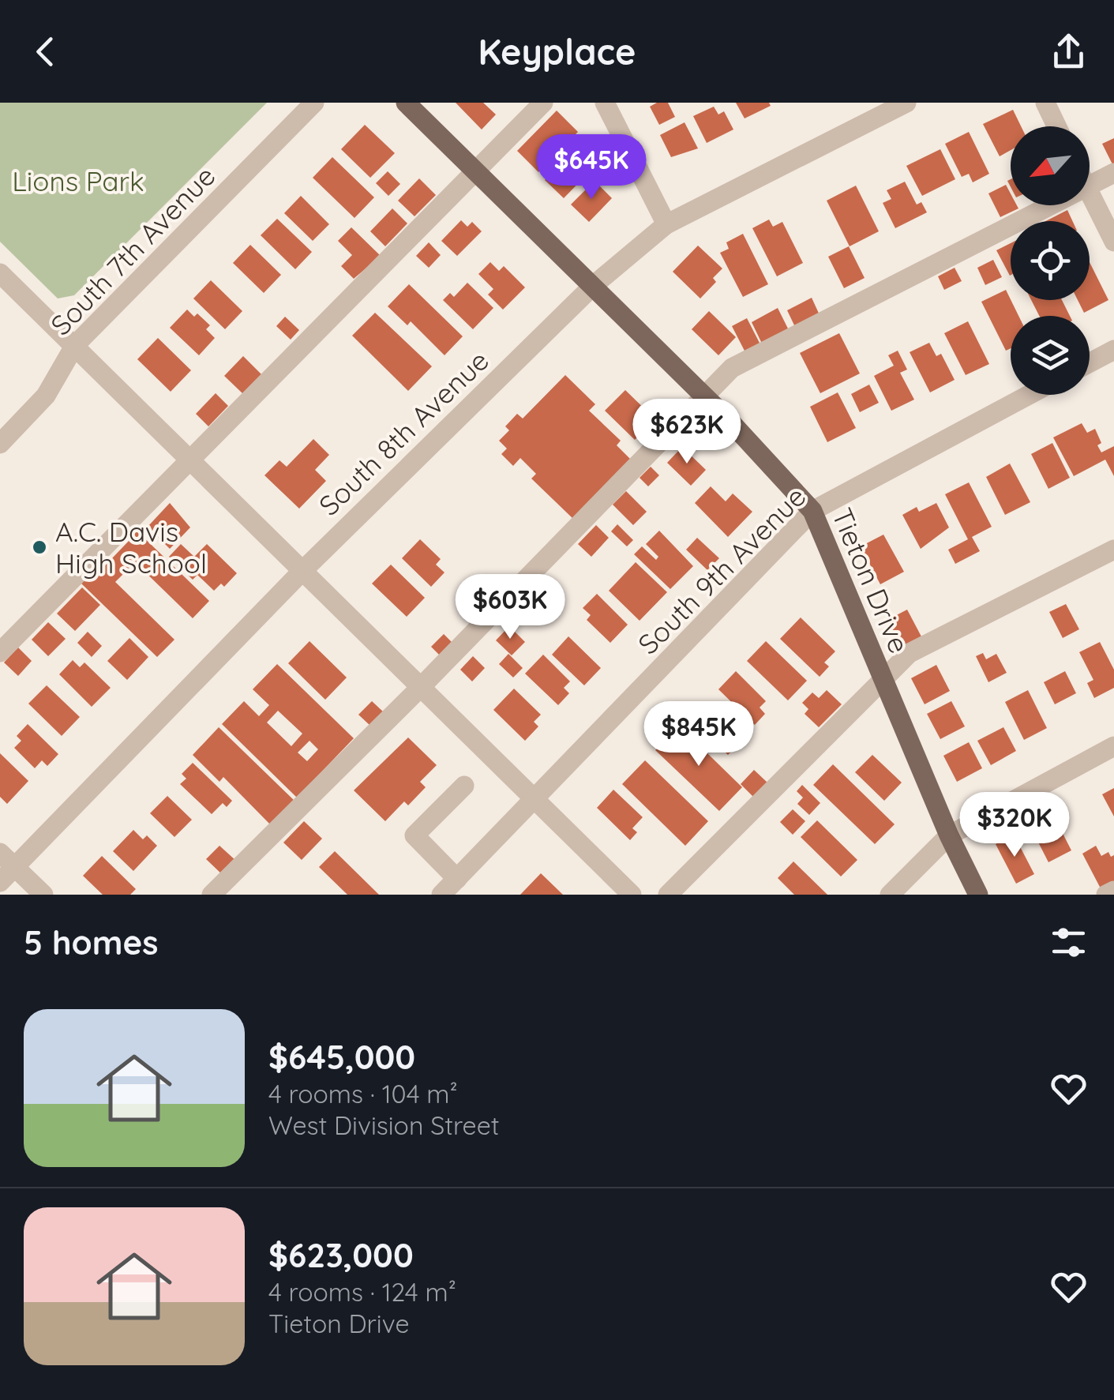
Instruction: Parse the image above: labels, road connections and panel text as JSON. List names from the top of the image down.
{
  "streets": {
    "main road": ["Tieton Drive"],
    "street": ["South 7th Avenue", "South 8th Avenue", "South 9th Avenue"]
  },
  "crossings": [
    ["South 8th Avenue", "Tieton Drive"],
    ["South 9th Avenue", "Tieton Drive"]
  ],
  "parks": ["Lions Park"],
  "places": ["A.C. Davis High School"],
  "north": "bottom left",
  "page": {
    "header": "Keyplace",
    "price": [
      "$645K",
      "$623K",
      "$603K",
      "$845K",
      "$320K"
    ],
    "heading": "5 homes",
    "list": [
      {
        "name": "$645,000",
        "note": "4 rooms · 104 m² · West Division Street"
      },
      {
        "name": "$623,000",
        "note": "4 rooms · 124 m² · Tieton Drive"
      }
    ]
  }
}
